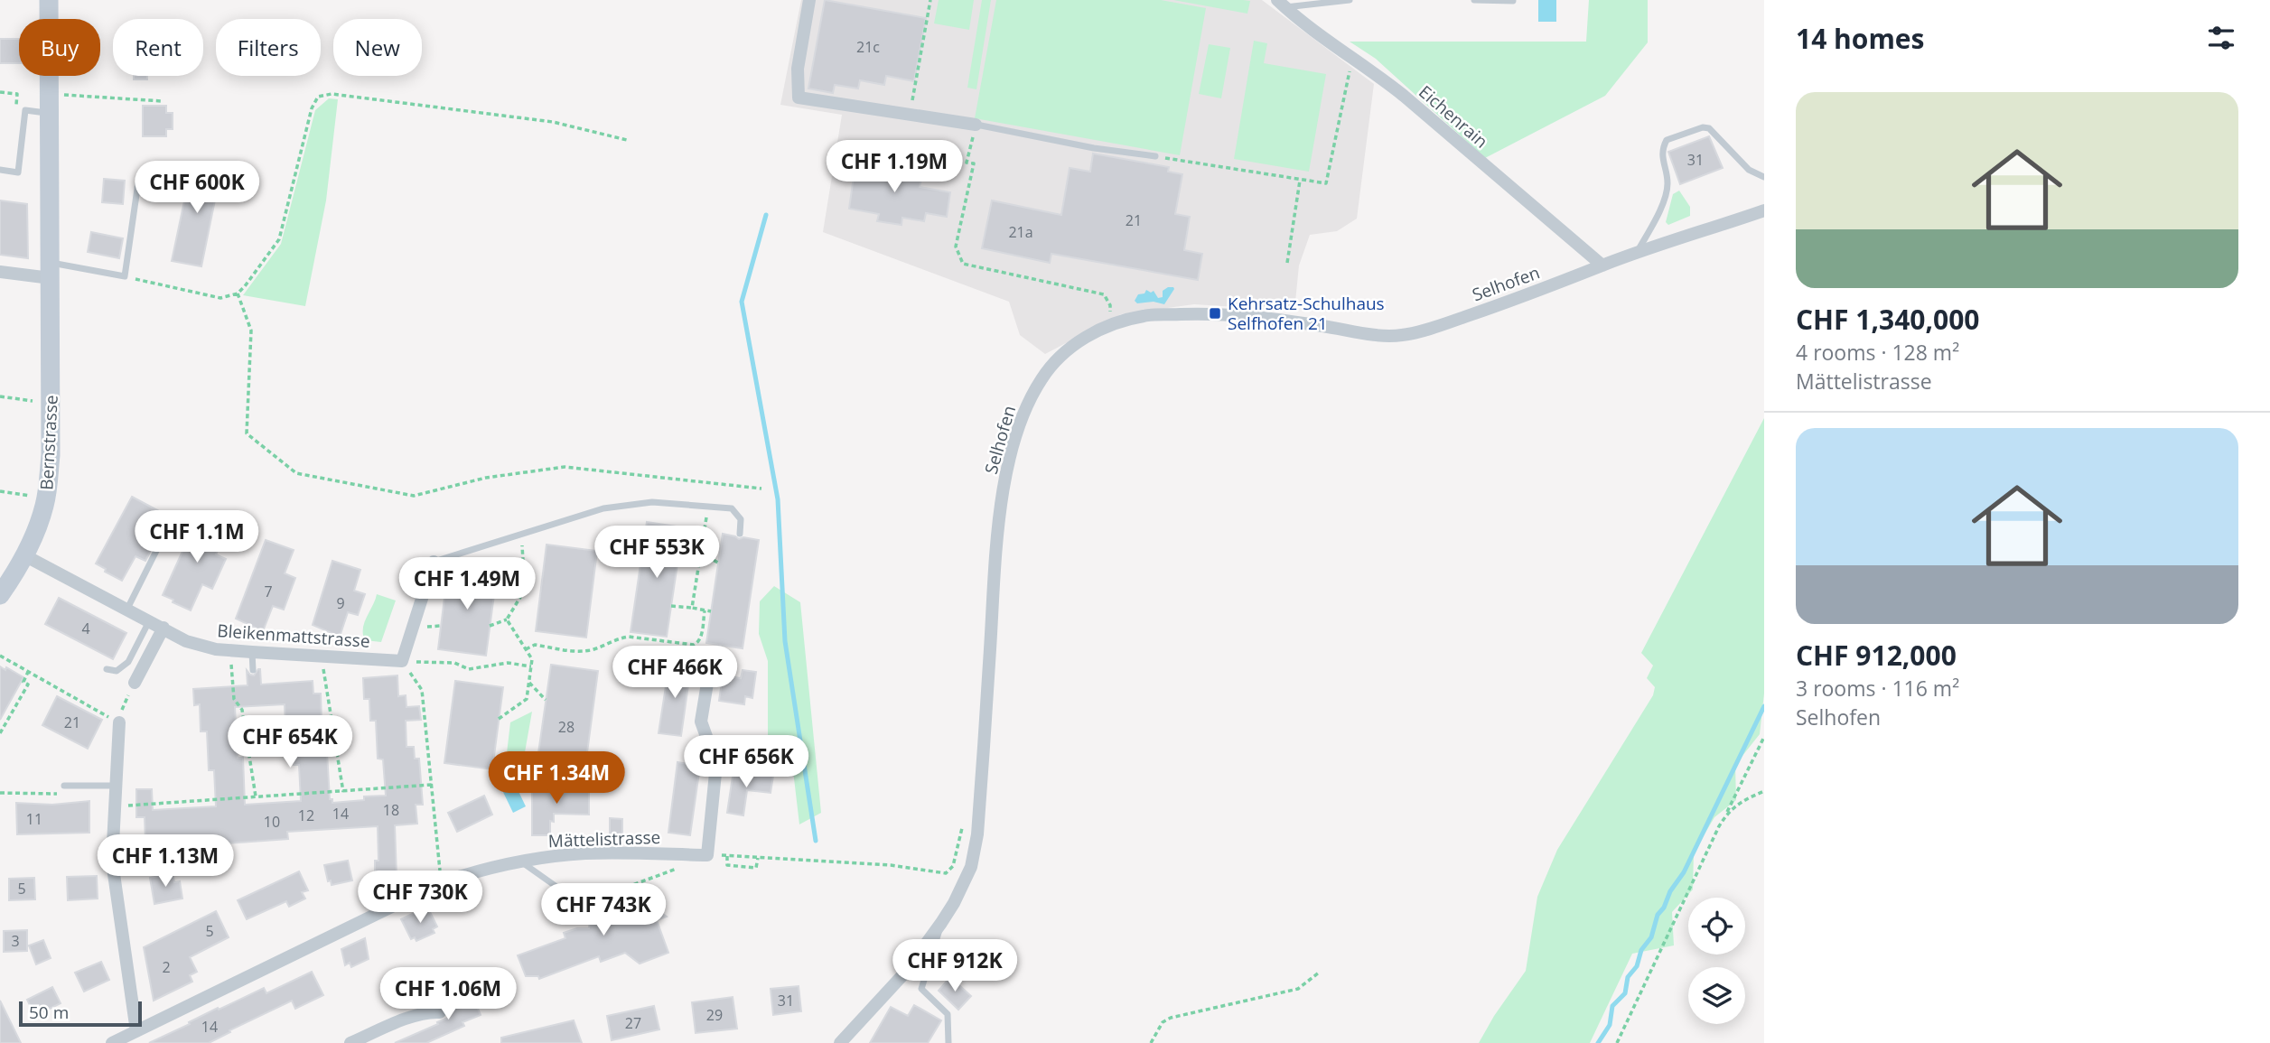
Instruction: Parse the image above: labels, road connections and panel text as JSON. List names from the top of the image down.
{
  "streets": {
    "street": [
      "Eichenrain",
      "Selhofen",
      "Bernstrasse",
      "Bleikenmattstrasse",
      "Mättelistrasse"
    ]
  },
  "crossings": [
    ["Eichenrain", "Selhofen"],
    ["Bernstrasse", "Bleikenmattstrasse"]
  ],
  "places": {
    "transit": ["Kehrsatz-Schulhaus Selfhofen 21"]
  },
  "house_numbers": [
    "21c",
    "31",
    "21",
    "21a",
    "7",
    "9",
    "4",
    "21",
    "28",
    "18",
    "14",
    "12",
    "11",
    "10",
    "5",
    "5",
    "3",
    "2",
    "31",
    "29",
    "27",
    "14"
  ],
  "scale_bar": "50 m",
  "page": {
    "heading": "14 homes",
    "chip": [
      "Buy",
      "Rent",
      "Filters",
      "New"
    ],
    "list": [
      {
        "name": "CHF 1,340,000",
        "note": "4 rooms · 128 m² · Mättelistrasse"
      },
      {
        "name": "CHF 912,000",
        "note": "3 rooms · 116 m² · Selhofen"
      }
    ],
    "price": [
      "CHF 1.19M",
      "CHF 600K",
      "CHF 1.1M",
      "CHF 553K",
      "CHF 1.49M",
      "CHF 466K",
      "CHF 654K",
      "CHF 656K",
      "CHF 1.34M",
      "CHF 1.13M",
      "CHF 730K",
      "CHF 743K",
      "CHF 912K",
      "CHF 1.06M"
    ],
    "scale": "50 m"
  }
}
